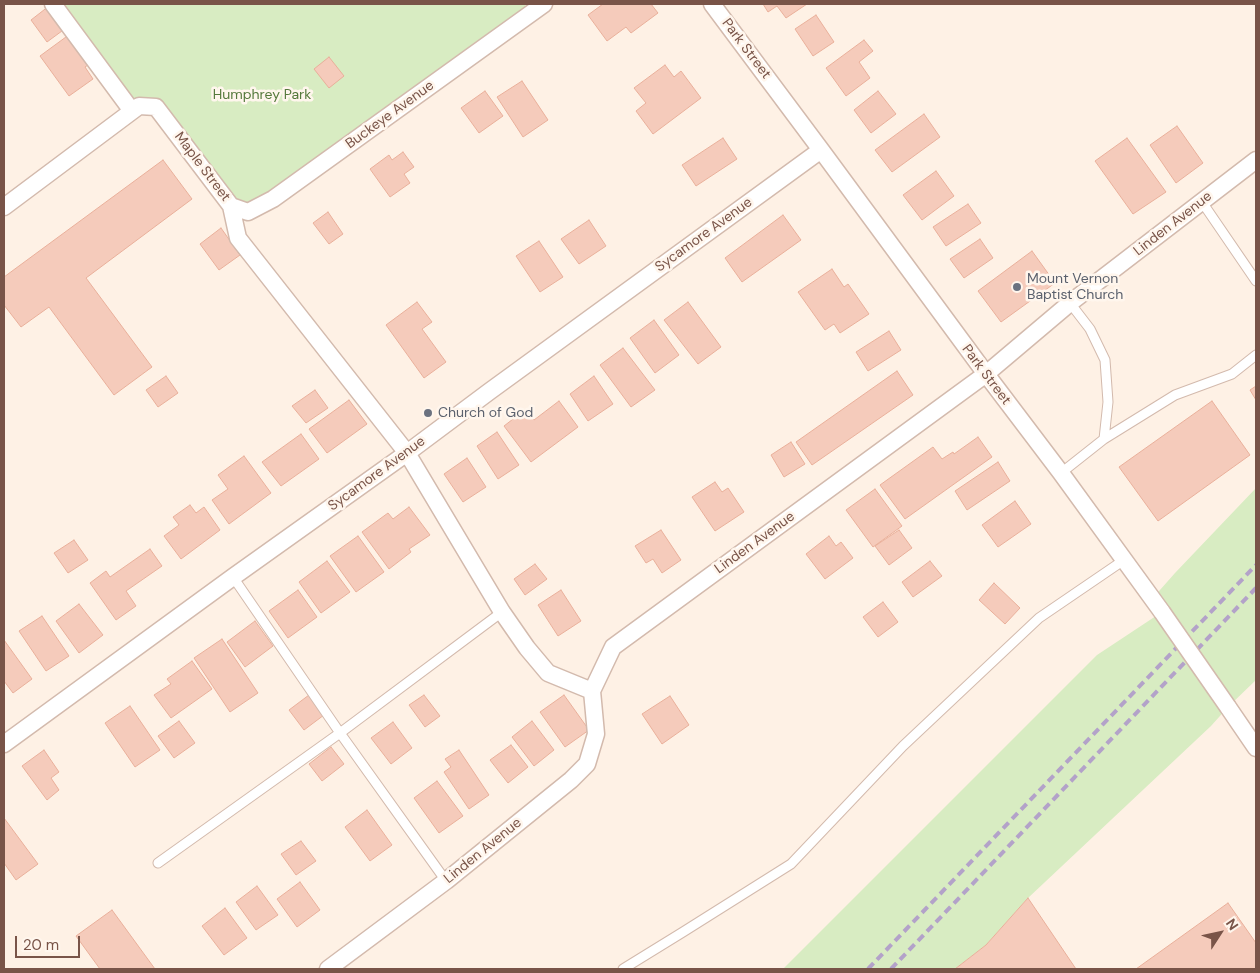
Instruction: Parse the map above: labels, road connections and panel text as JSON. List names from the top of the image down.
{
  "streets": {
    "street": [
      "Park Street",
      "Buckeye Avenue",
      "Maple Street",
      "Linden Avenue",
      "Sycamore Avenue"
    ]
  },
  "crossings": [
    ["Park Street", "Linden Avenue"],
    ["Park Street", "Sycamore Avenue"],
    ["Buckeye Avenue", "Maple Street"],
    ["Maple Street", "Linden Avenue"],
    ["Maple Street", "Sycamore Avenue"]
  ],
  "parks": ["Humphrey Park"],
  "places": ["Mount Vernon Baptist Church", "Church of God"],
  "scale_bar": "20 m",
  "north": "top right"
}
